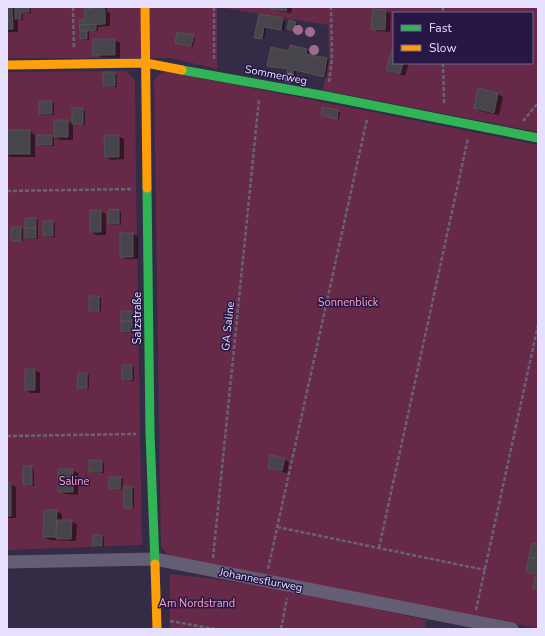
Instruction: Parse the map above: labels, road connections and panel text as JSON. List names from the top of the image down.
{
  "streets": {
    "street": ["Sommerweg", "Salzstraße", "Johannesflurweg"],
    "path": ["GA Saline"]
  },
  "crossings": [
    ["Sommerweg", "Salzstraße"],
    ["Sommerweg", "GA Saline"],
    ["Salzstraße", "Johannesflurweg"],
    ["GA Saline", "Johannesflurweg"]
  ],
  "parks": ["Sonnenblick", "Saline", "Am Nordstrand"],
  "legend": ["Fast", "Slow"]
}
